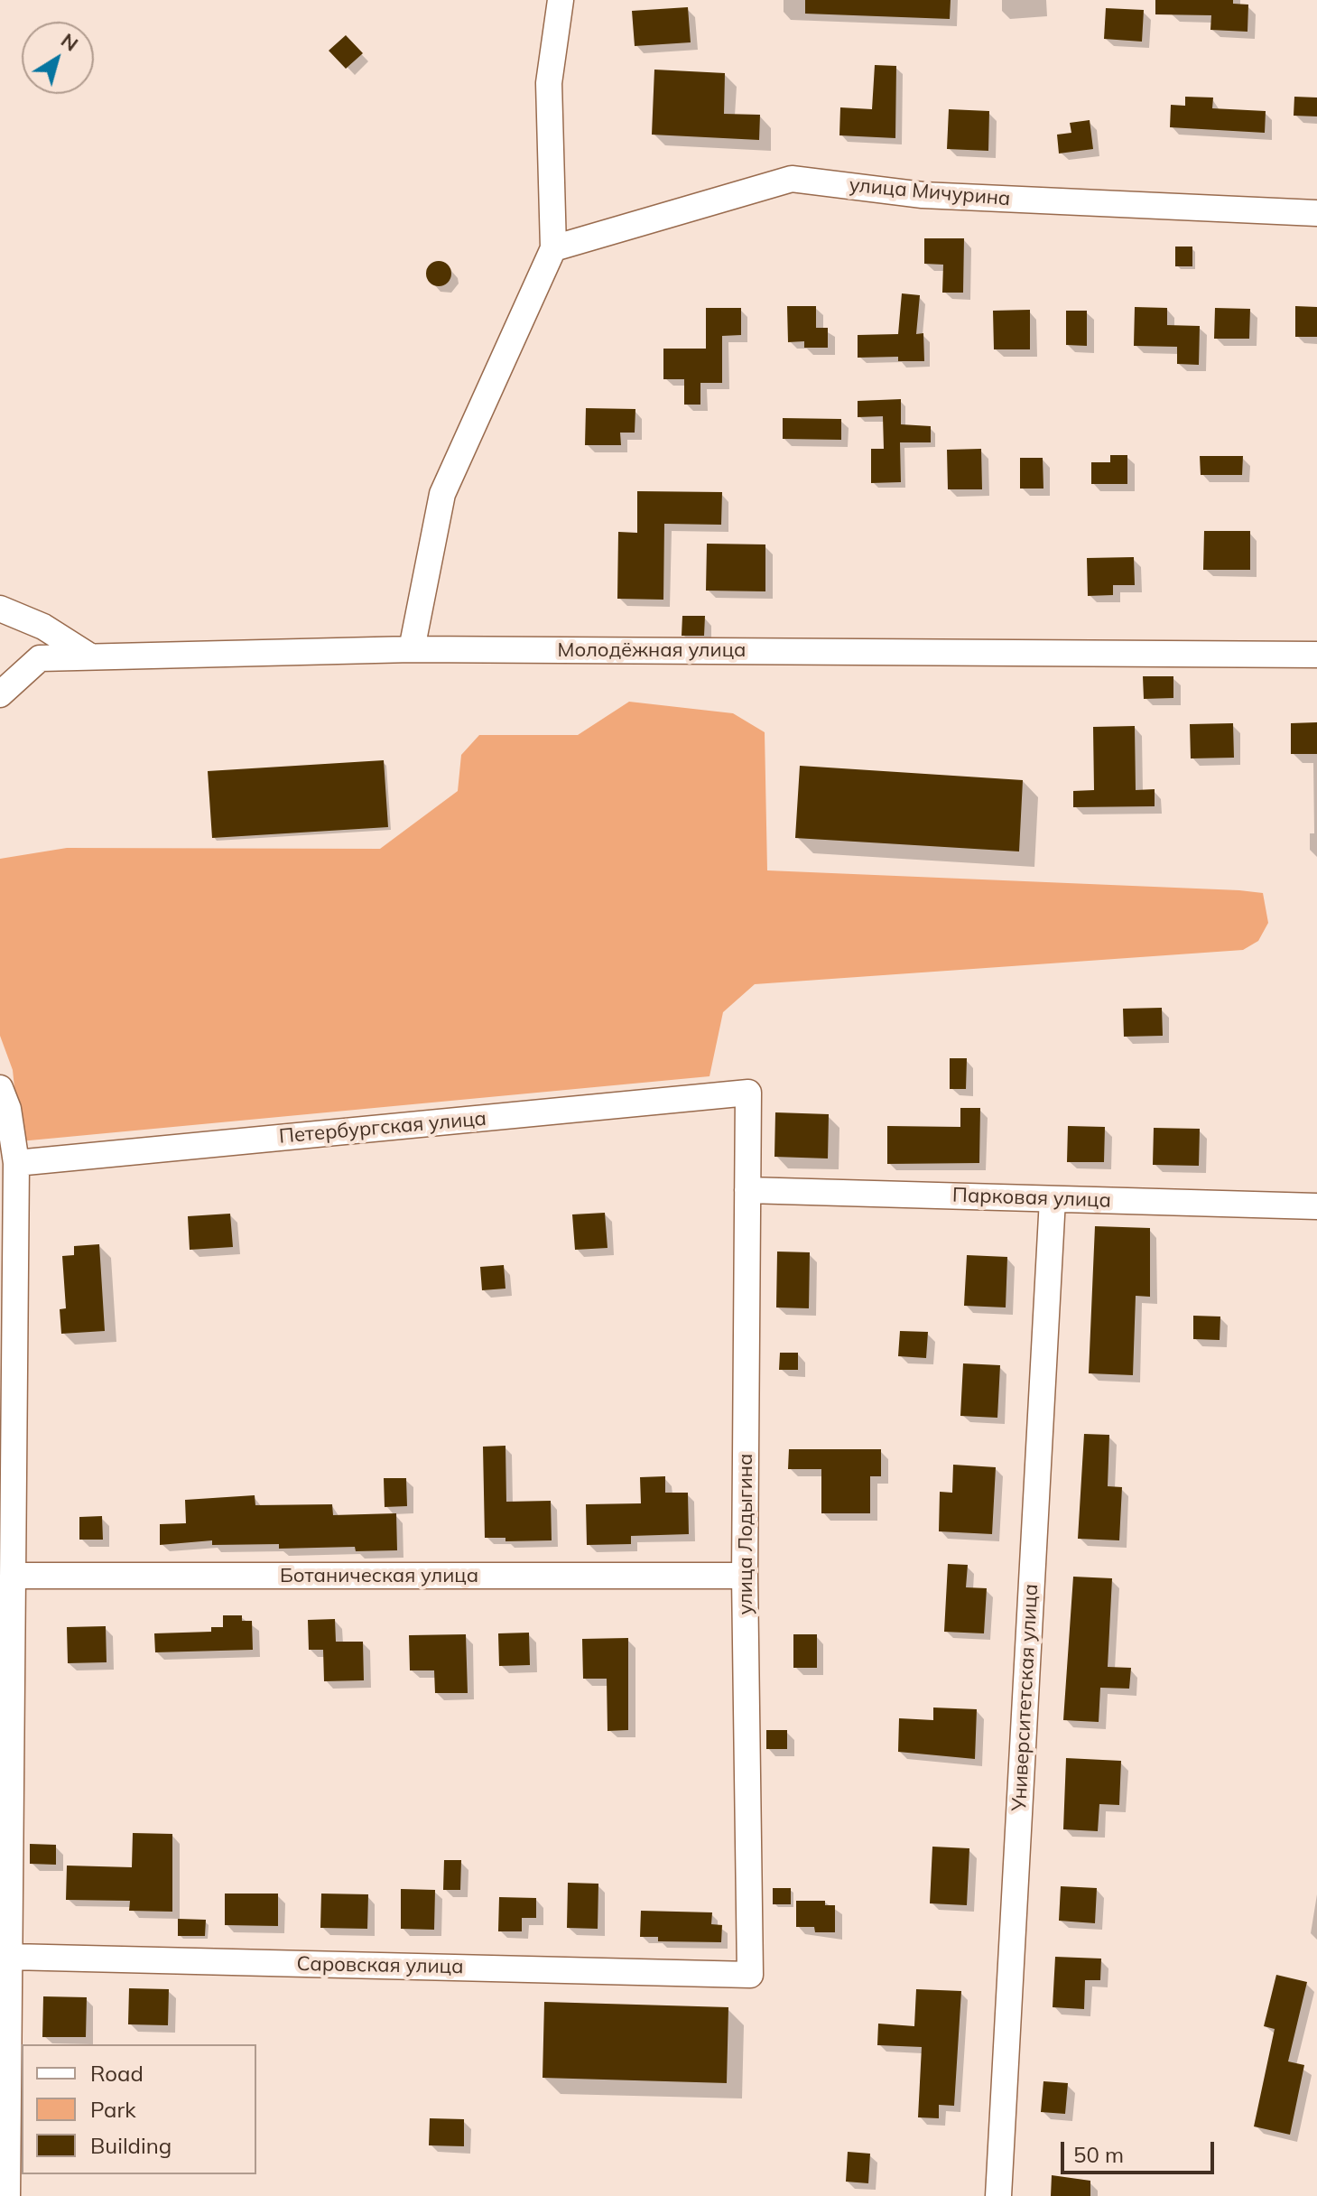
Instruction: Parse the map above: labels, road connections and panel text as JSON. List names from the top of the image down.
{
  "streets": {
    "street": [
      "улица Мичурина",
      "Молодёжная улица",
      "Петербургская улица",
      "Парковая улица",
      "улица Лодыгина",
      "Ботаническая улица",
      "Университетская улица",
      "Саровская улица"
    ]
  },
  "crossings": [
    ["Петербургская улица", "улица Лодыгина"],
    ["Парковая улица", "улица Лодыгина"],
    ["Парковая улица", "Университетская улица"],
    ["улица Лодыгина", "Ботаническая улица"],
    ["улица Лодыгина", "Саровская улица"]
  ],
  "legend": ["Road", "Park", "Building"],
  "scale_bar": "50 m",
  "north": "top right"
}
